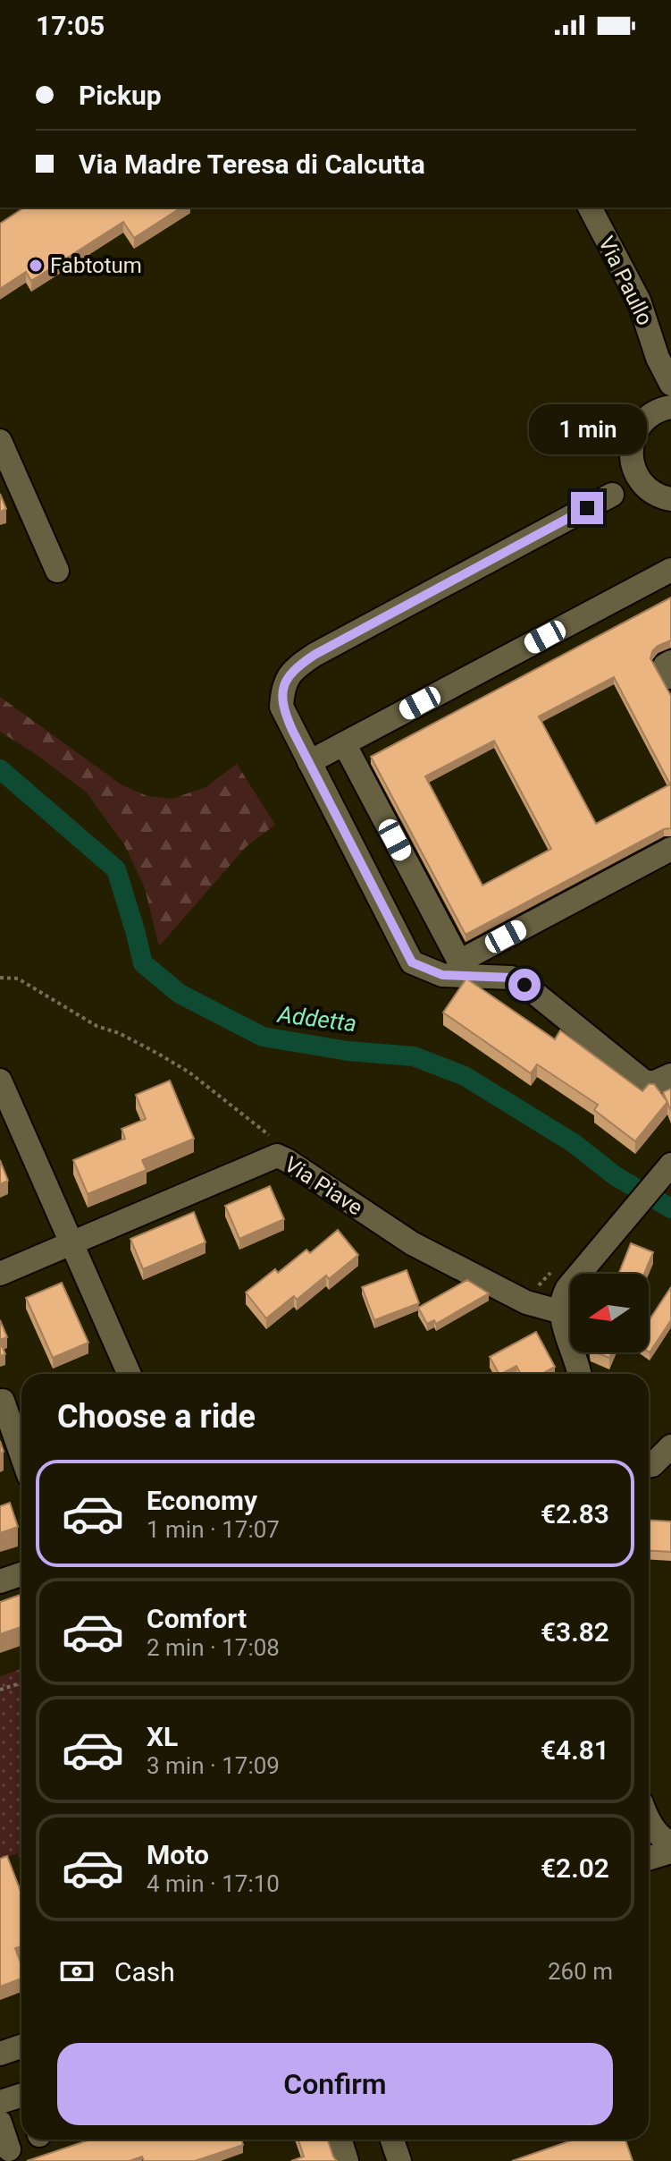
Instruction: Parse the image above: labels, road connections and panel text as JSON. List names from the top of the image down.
{
  "streets": {
    "street": ["Via Paullo", "Via Piave"]
  },
  "water": ["Addetta"],
  "places": ["Fabtotum"],
  "north": "left",
  "page": {
    "status": "17:05",
    "banner": ["Pickup", "Via Madre Teresa di Calcutta"],
    "bubble": "1 min",
    "heading": "Choose a ride",
    "list": [
      {
        "name": "Economy",
        "note": "1 min · 17:07",
        "value": "€2.83"
      },
      {
        "name": "Comfort",
        "note": "2 min · 17:08",
        "value": "€3.82"
      },
      {
        "name": "XL",
        "note": "3 min · 17:09",
        "value": "€4.81"
      },
      {
        "name": "Moto",
        "note": "4 min · 17:10",
        "value": "€2.02"
      }
    ],
    "pay": ["Cash", "260 m"],
    "buttons": "Confirm"
  }
}
